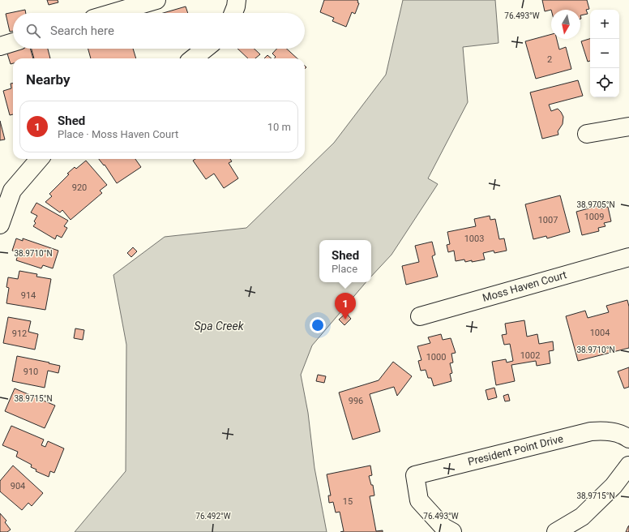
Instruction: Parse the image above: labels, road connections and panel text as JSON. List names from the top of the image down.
{
  "streets": {
    "street": ["Moss Haven Court", "President Point Drive"]
  },
  "water": ["Spa Creek"],
  "house_numbers": [
    "2",
    "920",
    "1009",
    "1007",
    "1003",
    "914",
    "1004",
    "912",
    "1002",
    "1000",
    "910",
    "996",
    "904",
    "15"
  ],
  "north": "bottom",
  "page": {
    "map_buttons": ["+", "−"],
    "search": "Search here",
    "heading": "Nearby",
    "list": [
      {
        "mark": "1",
        "name": "Shed",
        "note": "Place · Moss Haven Court",
        "value": "10 m"
      }
    ],
    "popup": ["Shed", "Place"],
    "pins": "1"
  },
  "coordinates": [
    "76.493°W",
    "38.9705°N",
    "38.9710°N",
    "38.9715°N",
    "76.492°W"
  ]
}
